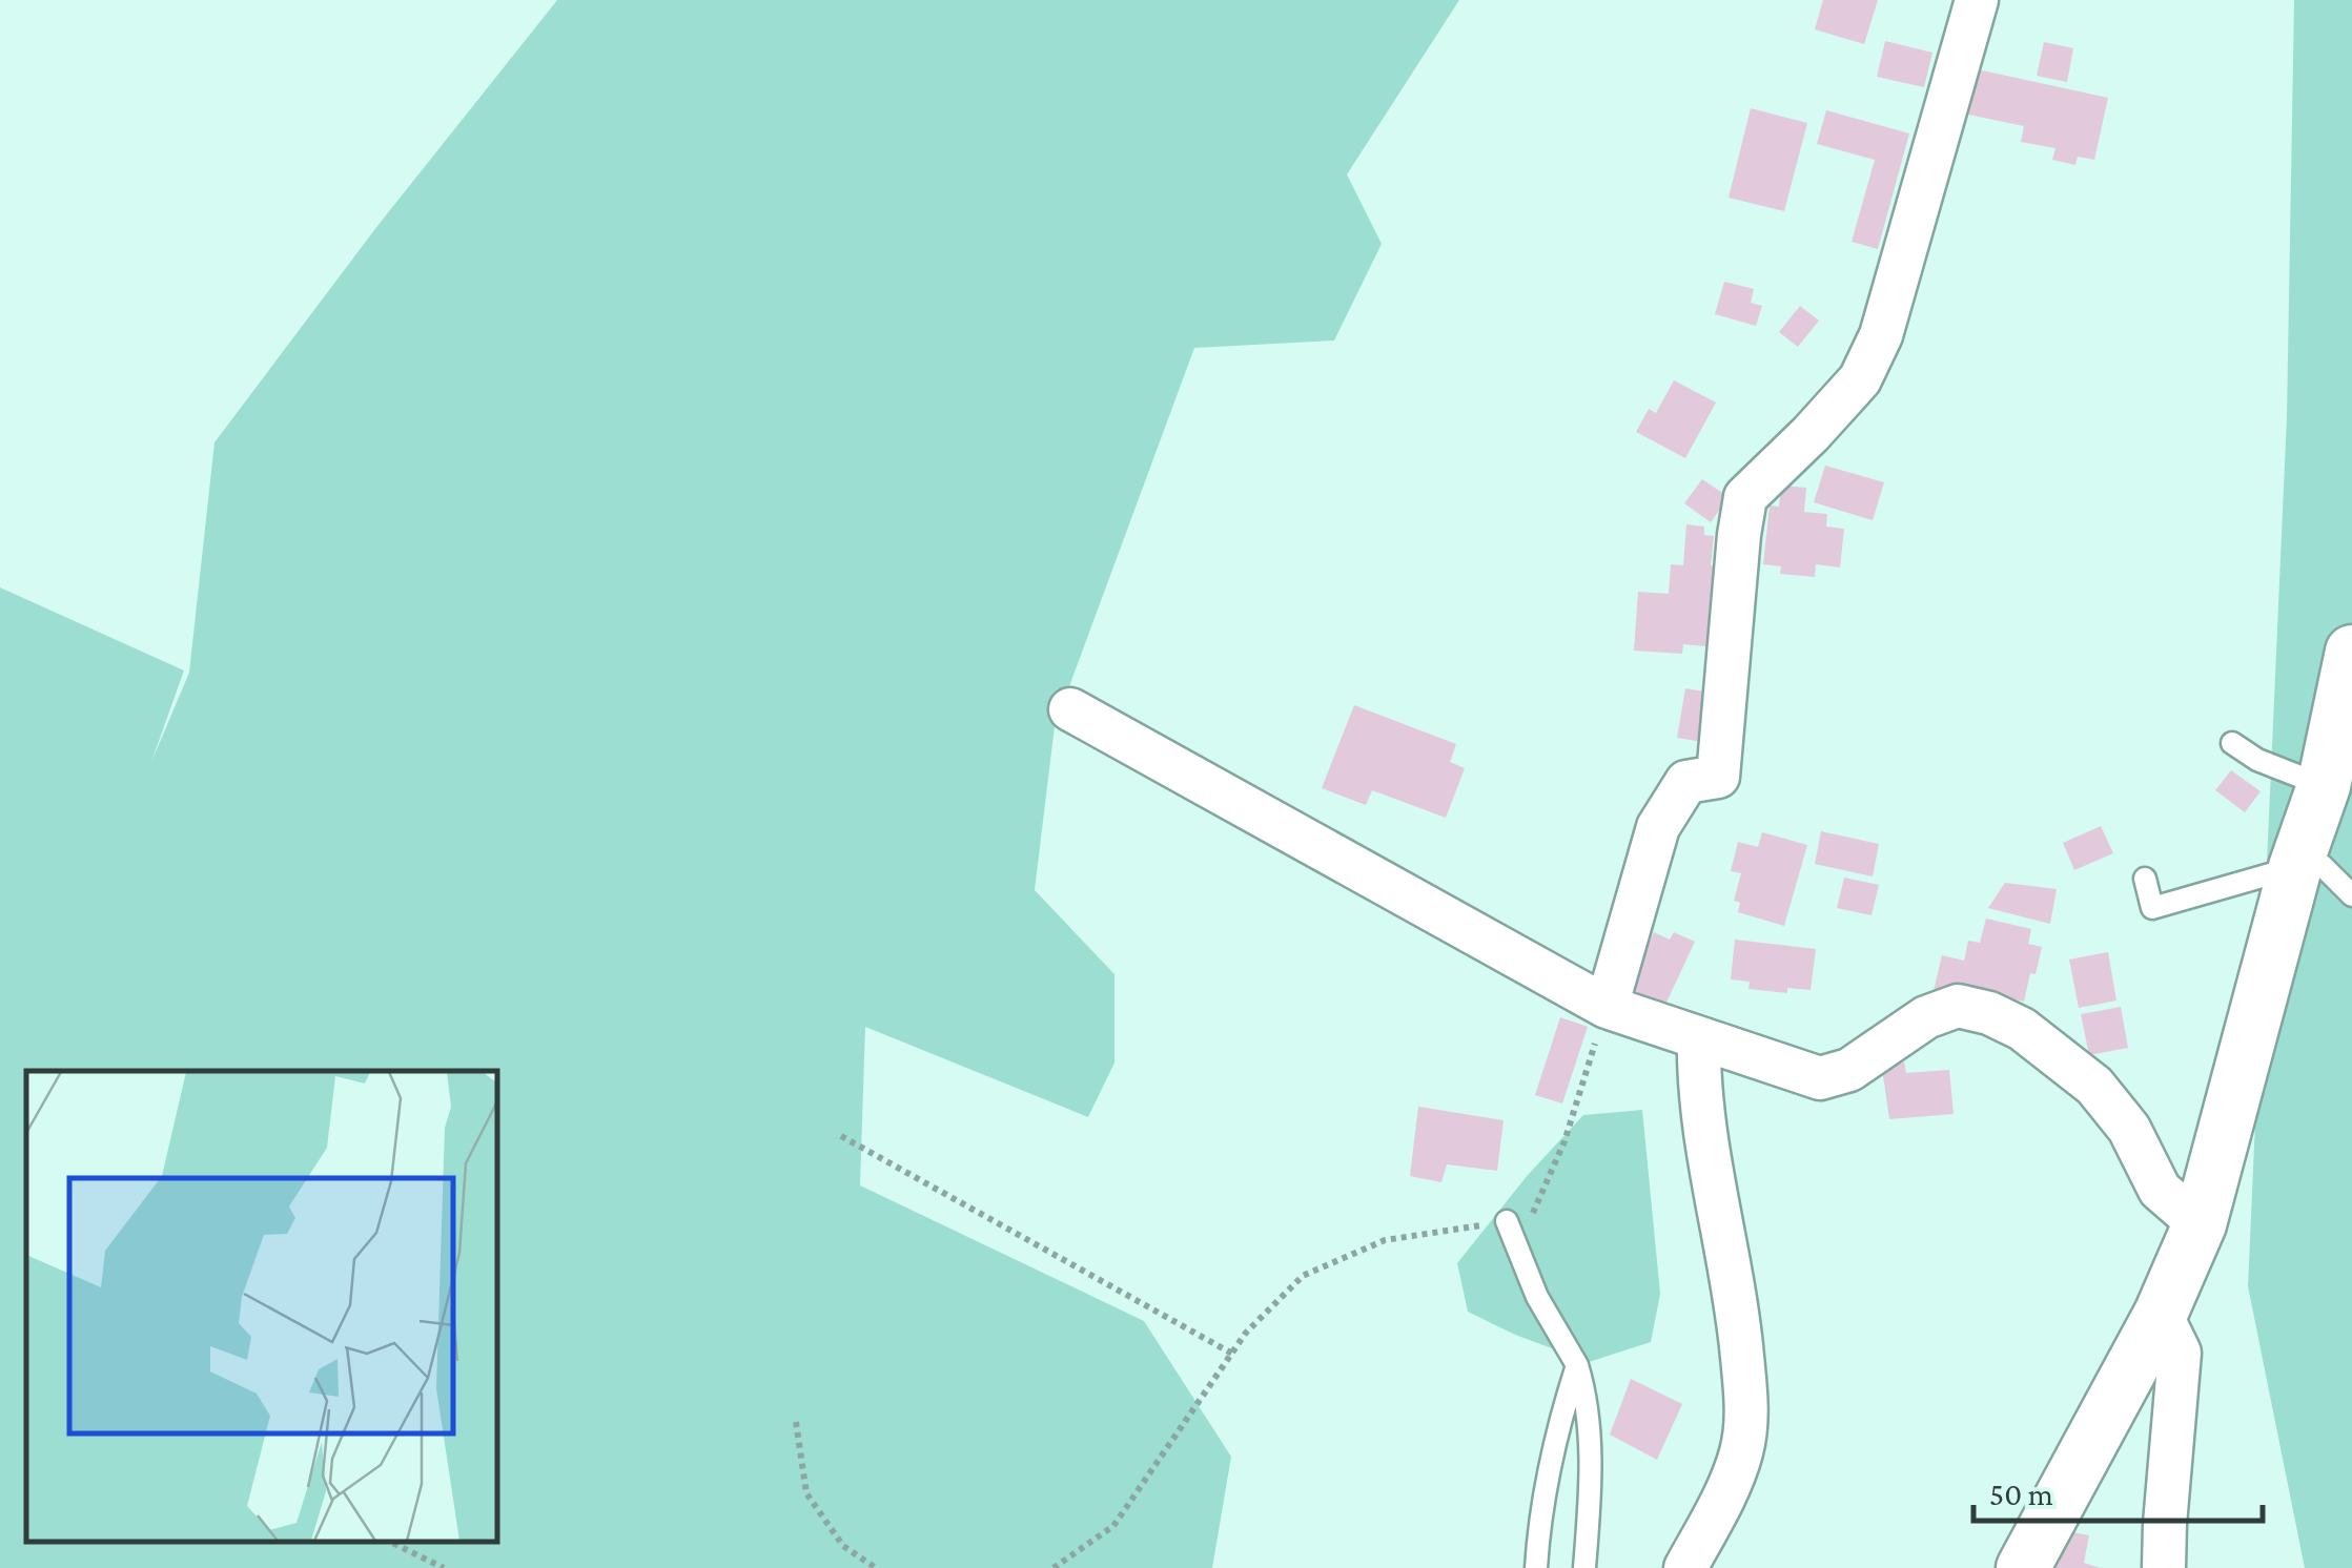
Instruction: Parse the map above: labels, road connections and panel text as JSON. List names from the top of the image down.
{
  "scale_bar": "50 m"
}
